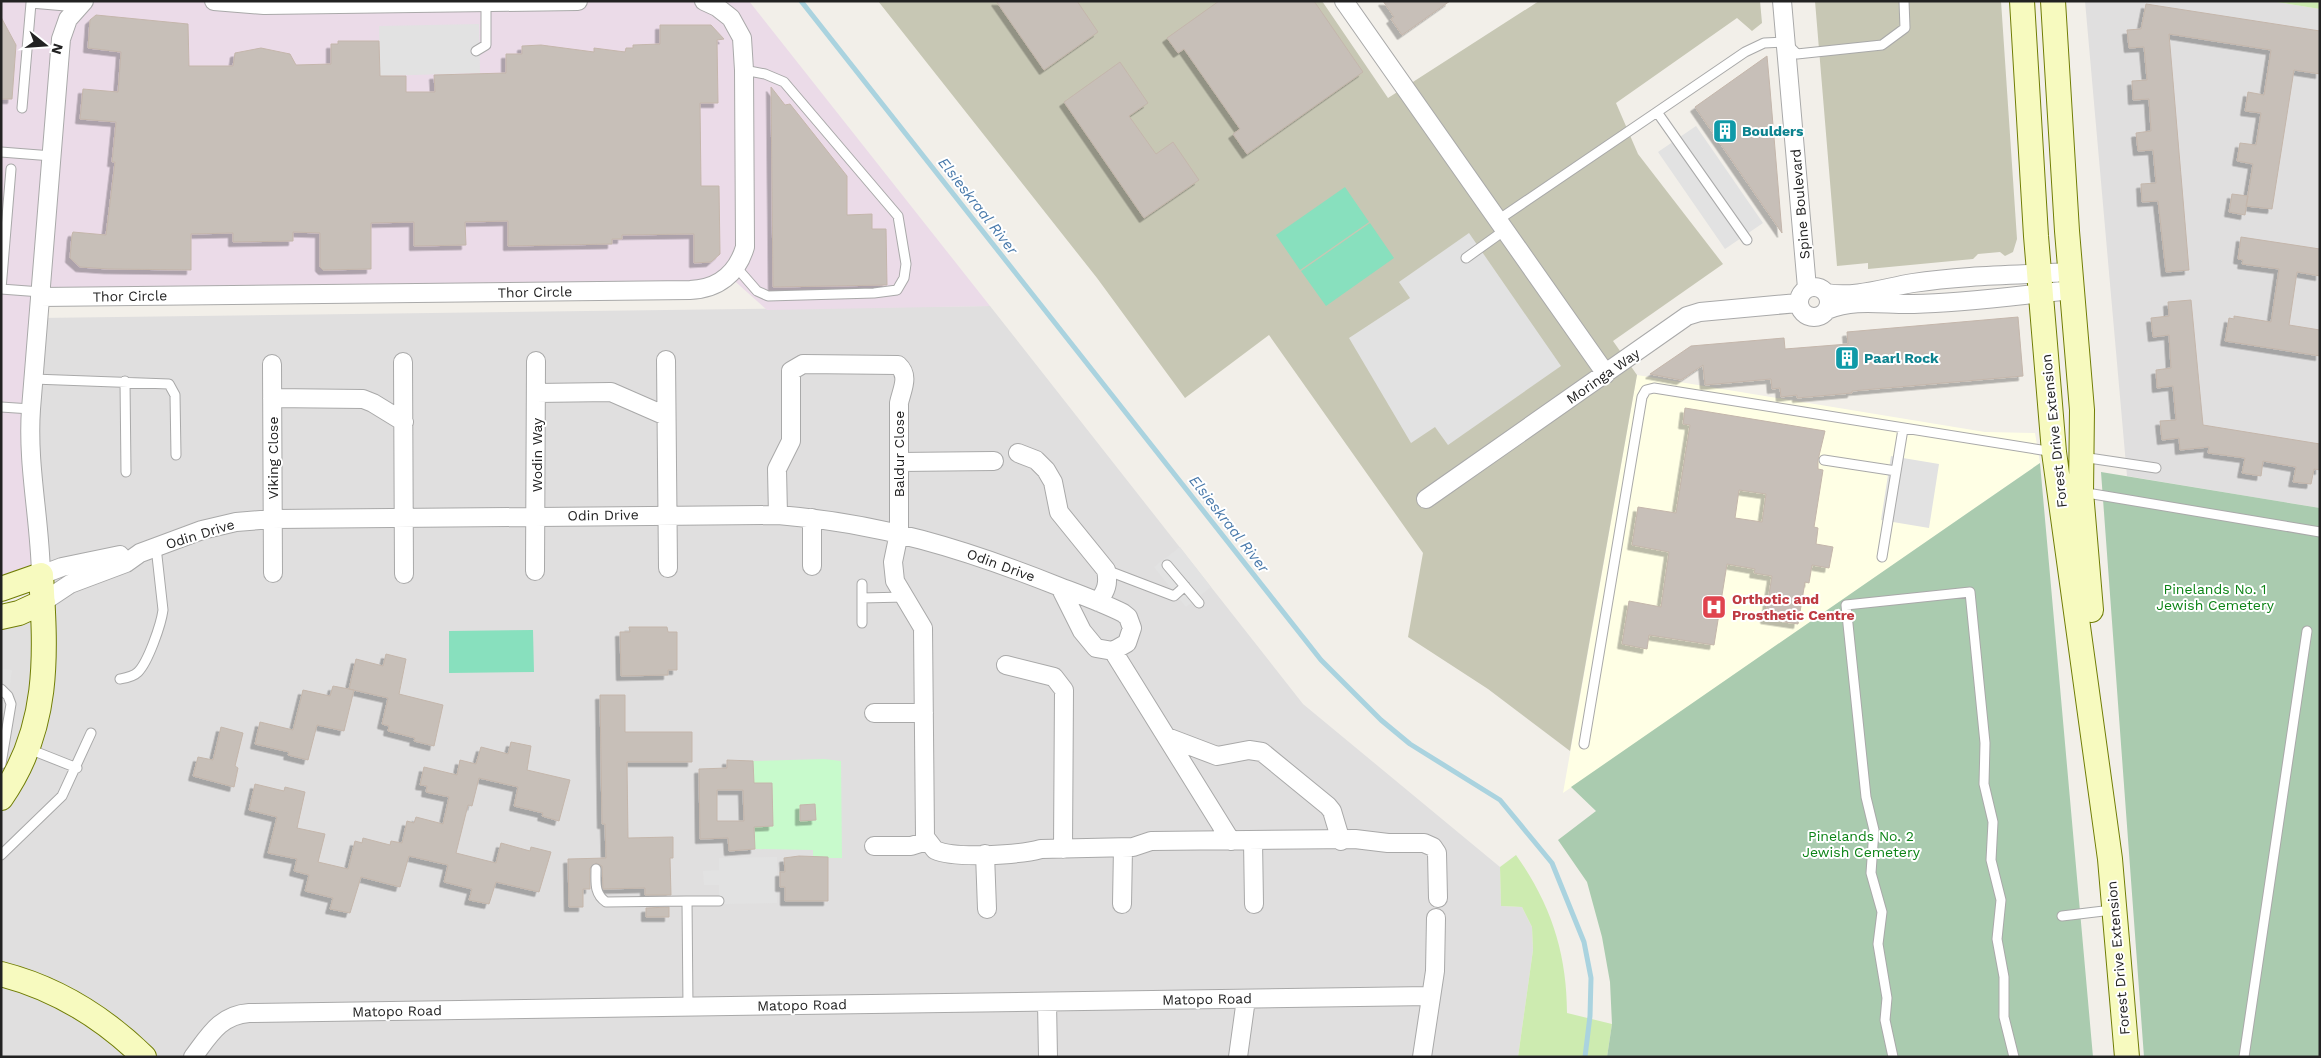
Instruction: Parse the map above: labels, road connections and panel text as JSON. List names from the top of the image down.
{
  "streets": {
    "street": [
      "Spine Boulevard",
      "Thor Circle",
      "Moringa Way",
      "Forest Drive Extension",
      "Baldur Close",
      "Wodin Way",
      "Viking Close",
      "Odin Drive",
      "Matopo Road"
    ]
  },
  "crossings": [
    ["Spine Boulevard", "Moringa Way"],
    ["Moringa Way", "Forest Drive Extension"],
    ["Baldur Close", "Odin Drive"],
    ["Wodin Way", "Odin Drive"],
    ["Viking Close", "Odin Drive"]
  ],
  "water": ["Elsieskraal River"],
  "parks": ["Pinelands No. 1 Jewish Cemetery", "Pinelands No. 2 Jewish Cemetery"],
  "places": {
    "building": ["Boulders", "Paarl Rock"],
    "hospital": ["Orthotic and Prosthetic Centre"]
  },
  "north": "right"
}
